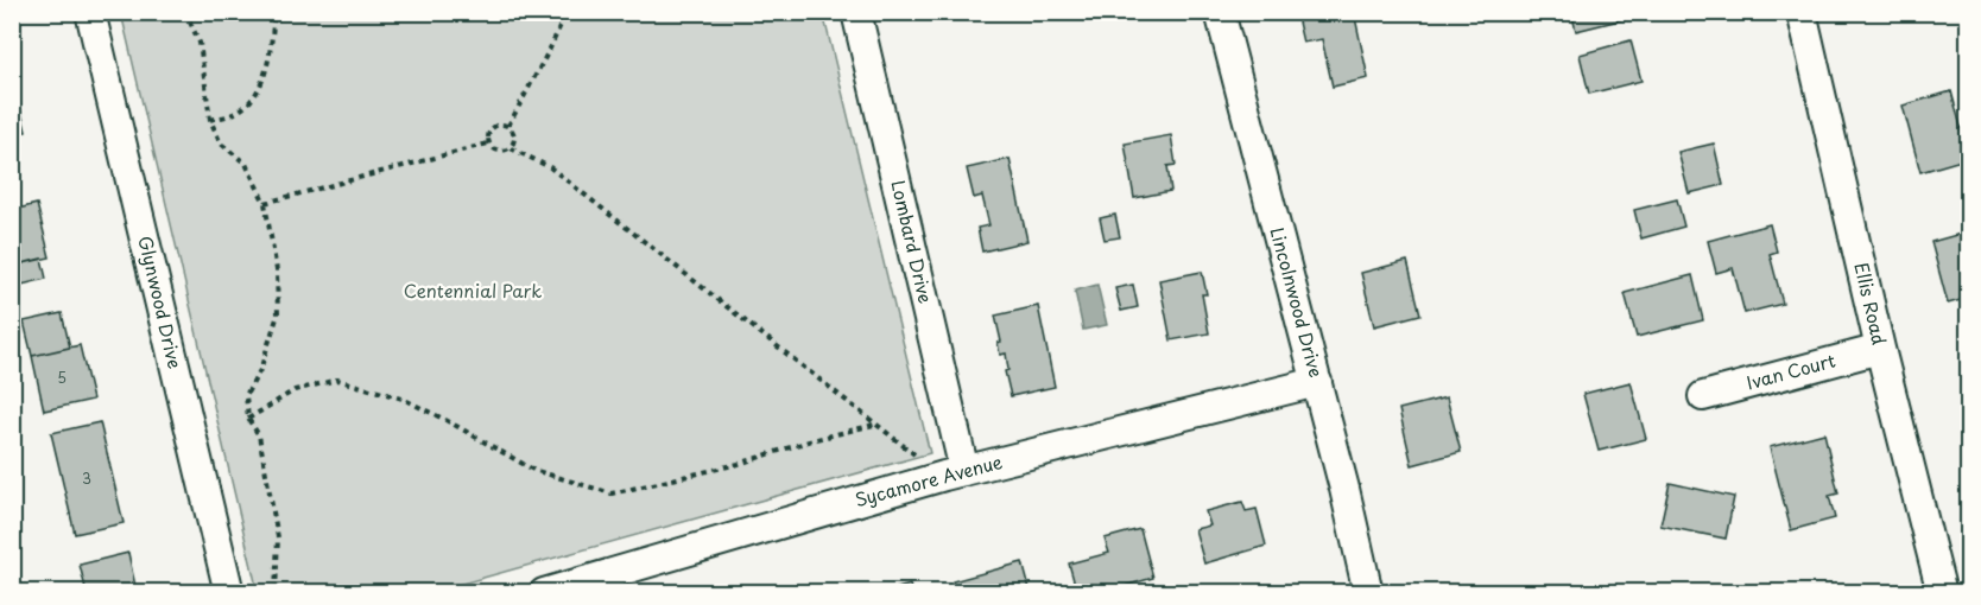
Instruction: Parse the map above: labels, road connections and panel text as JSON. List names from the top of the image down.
{
  "streets": {
    "street": [
      "Lombard Drive",
      "Glynwood Drive",
      "Lincolnwood Drive",
      "Ellis Road",
      "Ivan Court",
      "Sycamore Avenue"
    ]
  },
  "crossings": [
    ["Lombard Drive", "Sycamore Avenue"],
    ["Lincolnwood Drive", "Sycamore Avenue"],
    ["Ellis Road", "Ivan Court"]
  ],
  "parks": ["Centennial Park"],
  "house_numbers": ["5", "3"]
}
